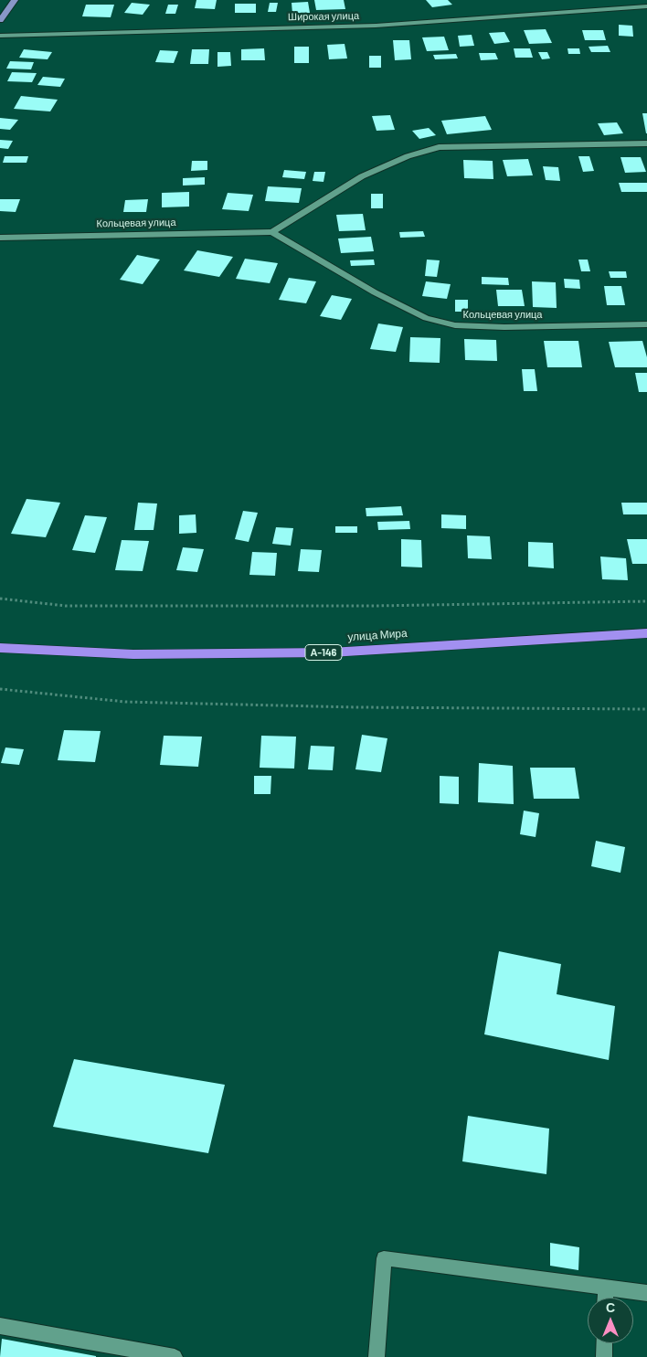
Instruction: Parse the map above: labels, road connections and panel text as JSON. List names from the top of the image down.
{
  "streets": {
    "highway": ["улица Мира", "А-146"],
    "street": ["Широкая улица", "Кольцевая улица"]
  },
  "north": "top"
}
